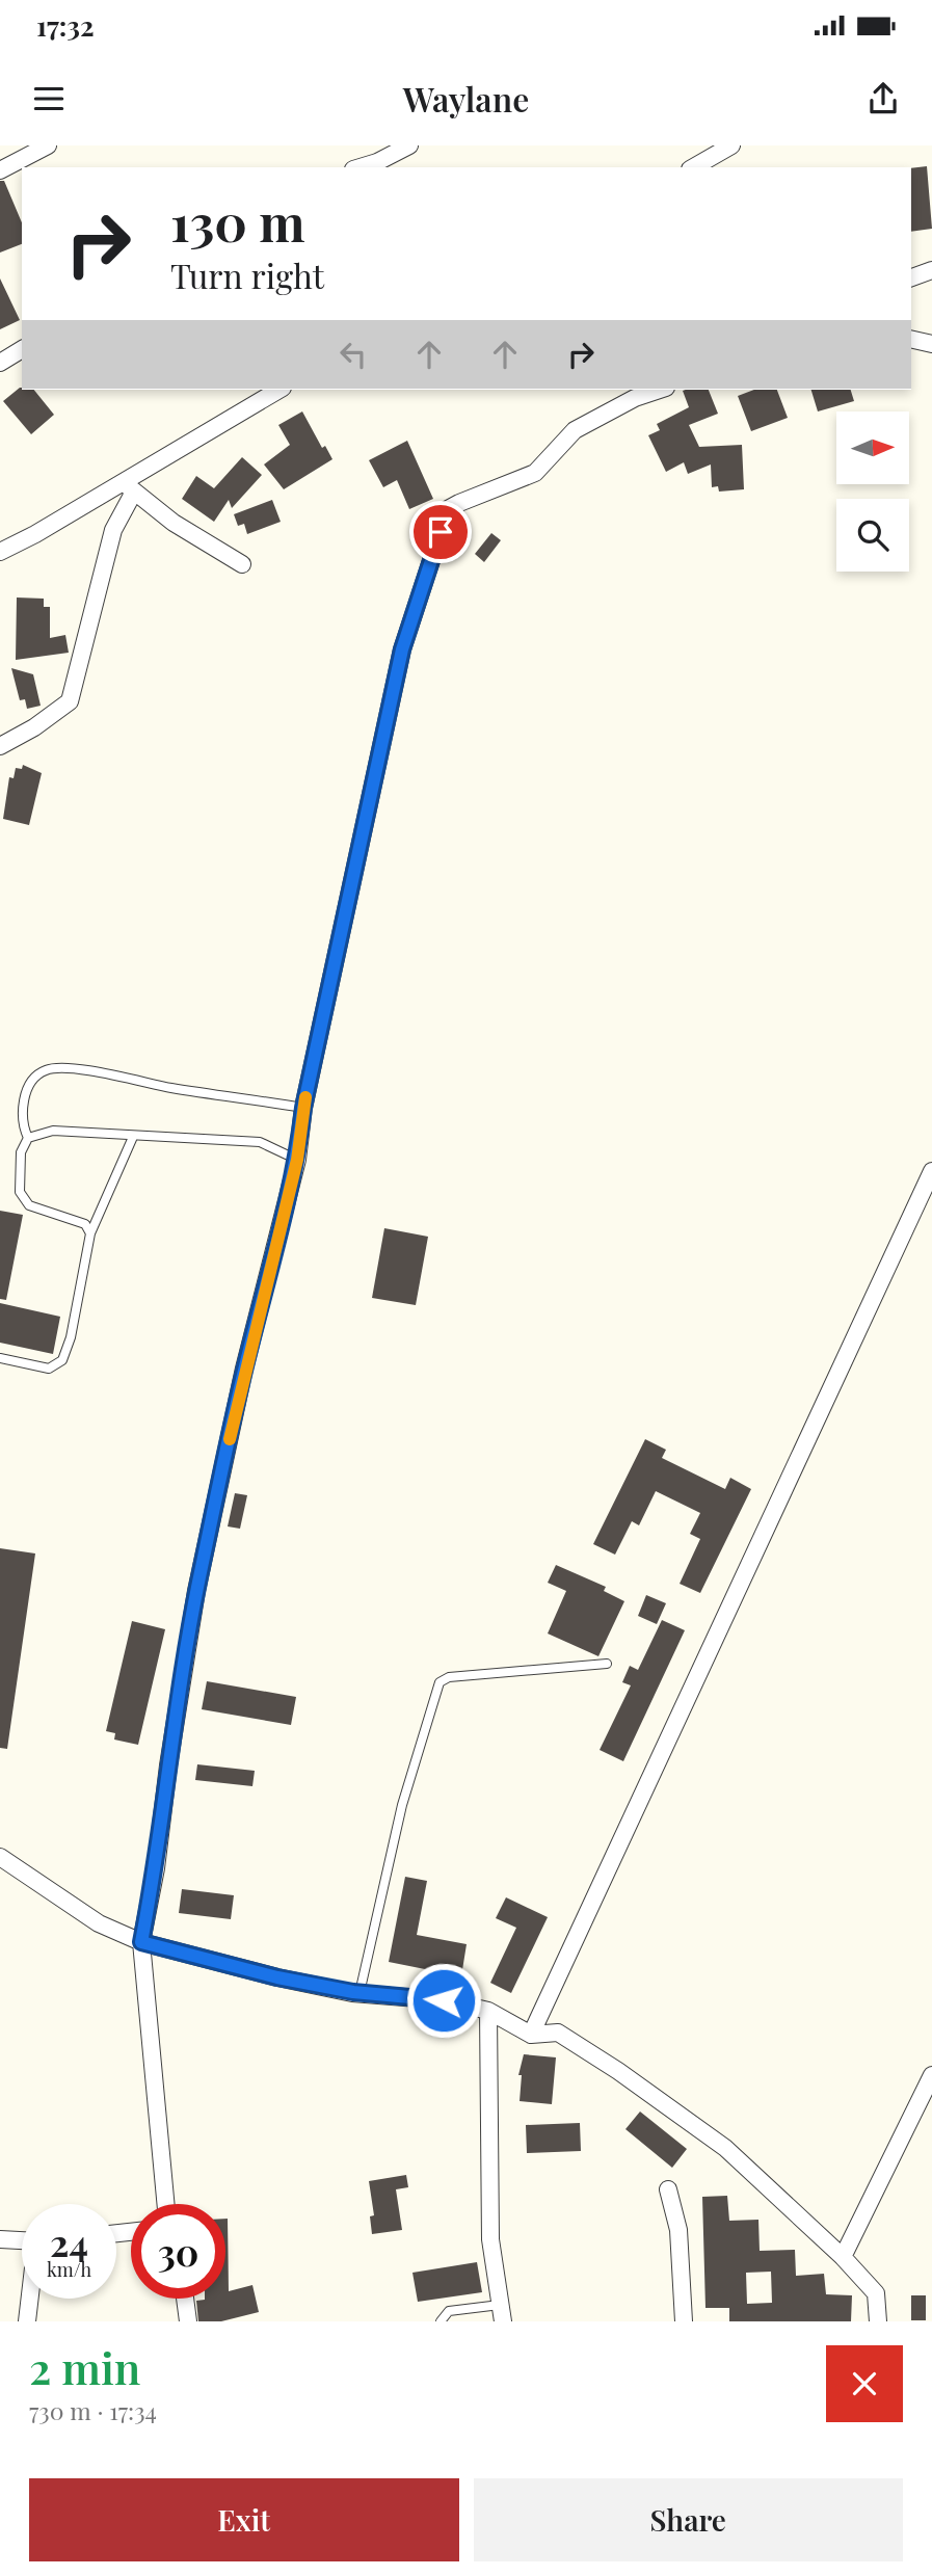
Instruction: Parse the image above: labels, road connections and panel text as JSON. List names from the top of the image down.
{
  "north": "right",
  "page": {
    "status": "17:32",
    "header": "Waylane",
    "turn": ["130 m", "Turn right"],
    "speed": "24 km/h",
    "limit": "30",
    "heading": ["2 min", "730 m · 17:34"],
    "buttons": ["Exit", "Share"]
  }
}
